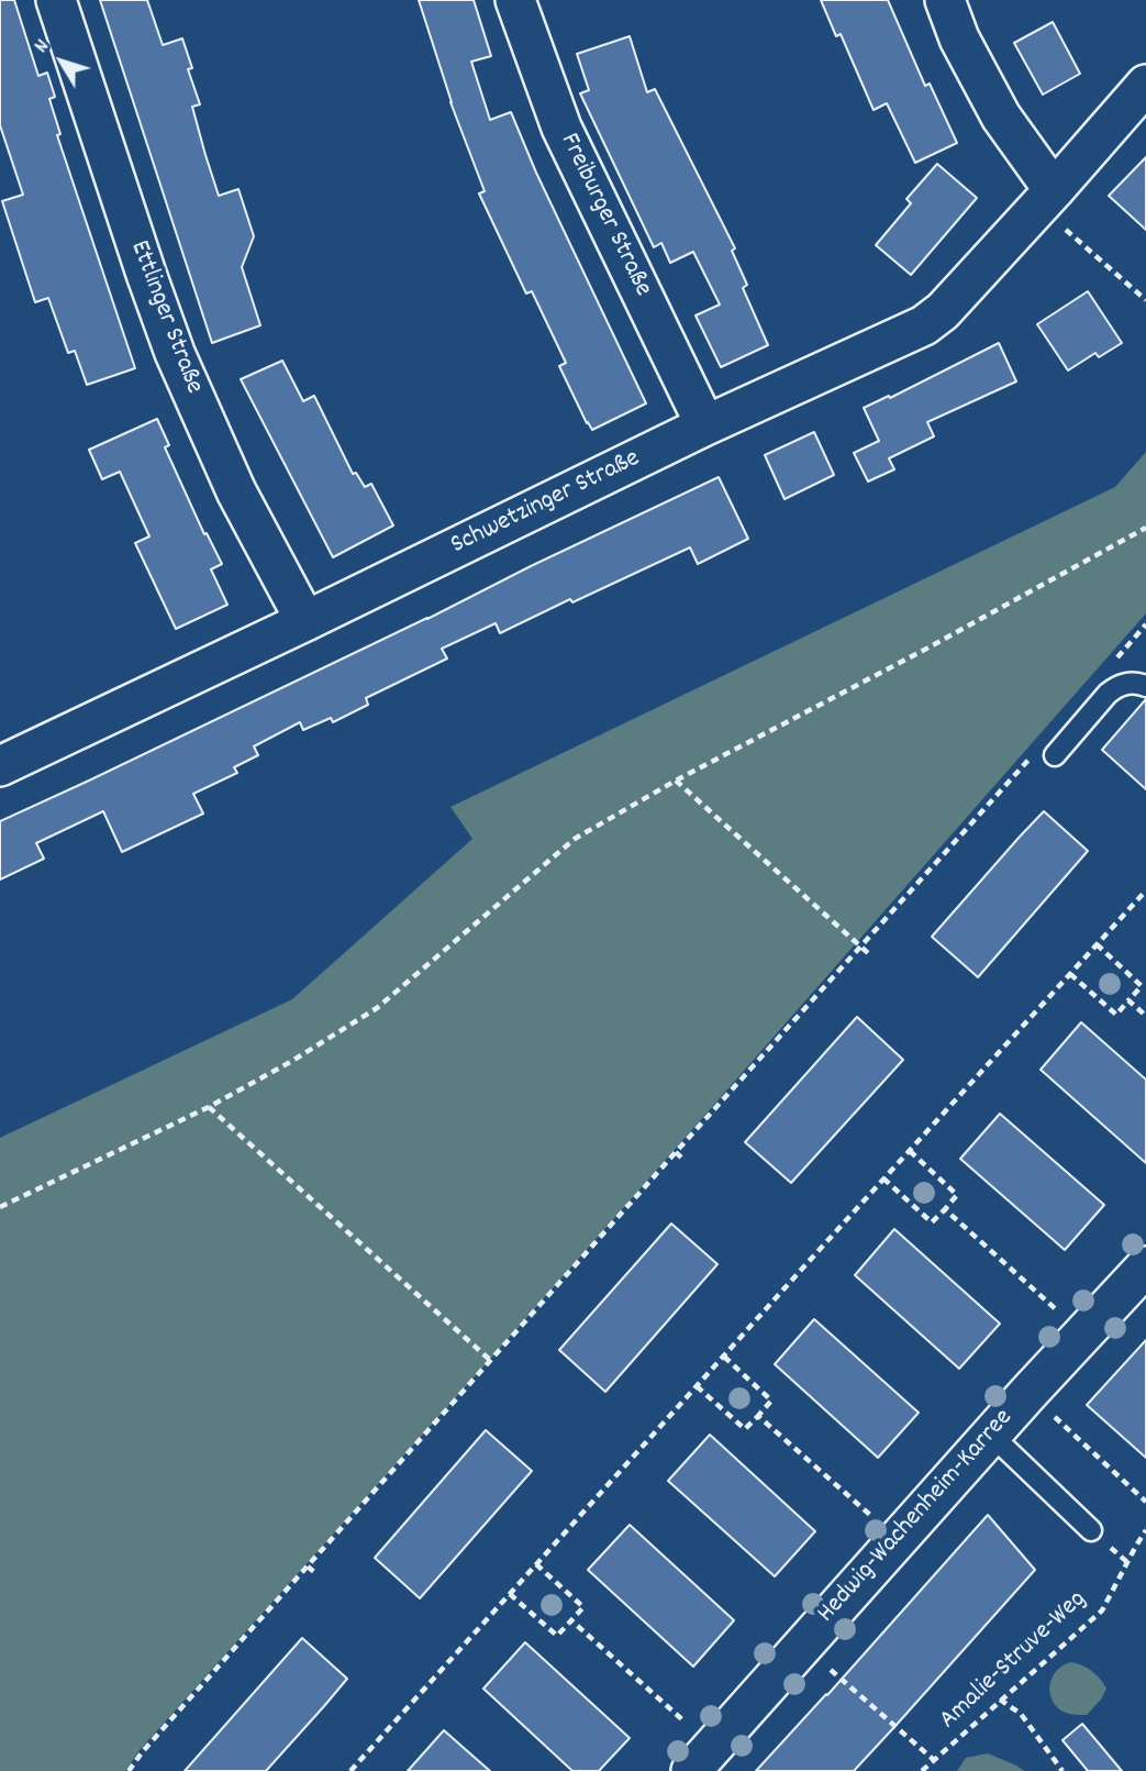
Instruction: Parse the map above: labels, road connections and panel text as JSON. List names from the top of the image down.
{
  "streets": {
    "street": [
      "Freiburger Straße",
      "Ettlinger Straße",
      "Schwetzinger Straße",
      "Hedwig-Wachenheim-Karree"
    ],
    "path": ["Amalie-Struve-Weg"]
  },
  "crossings": [
    ["Freiburger Straße", "Schwetzinger Straße"],
    ["Ettlinger Straße", "Schwetzinger Straße"]
  ],
  "north": "top left"
}
